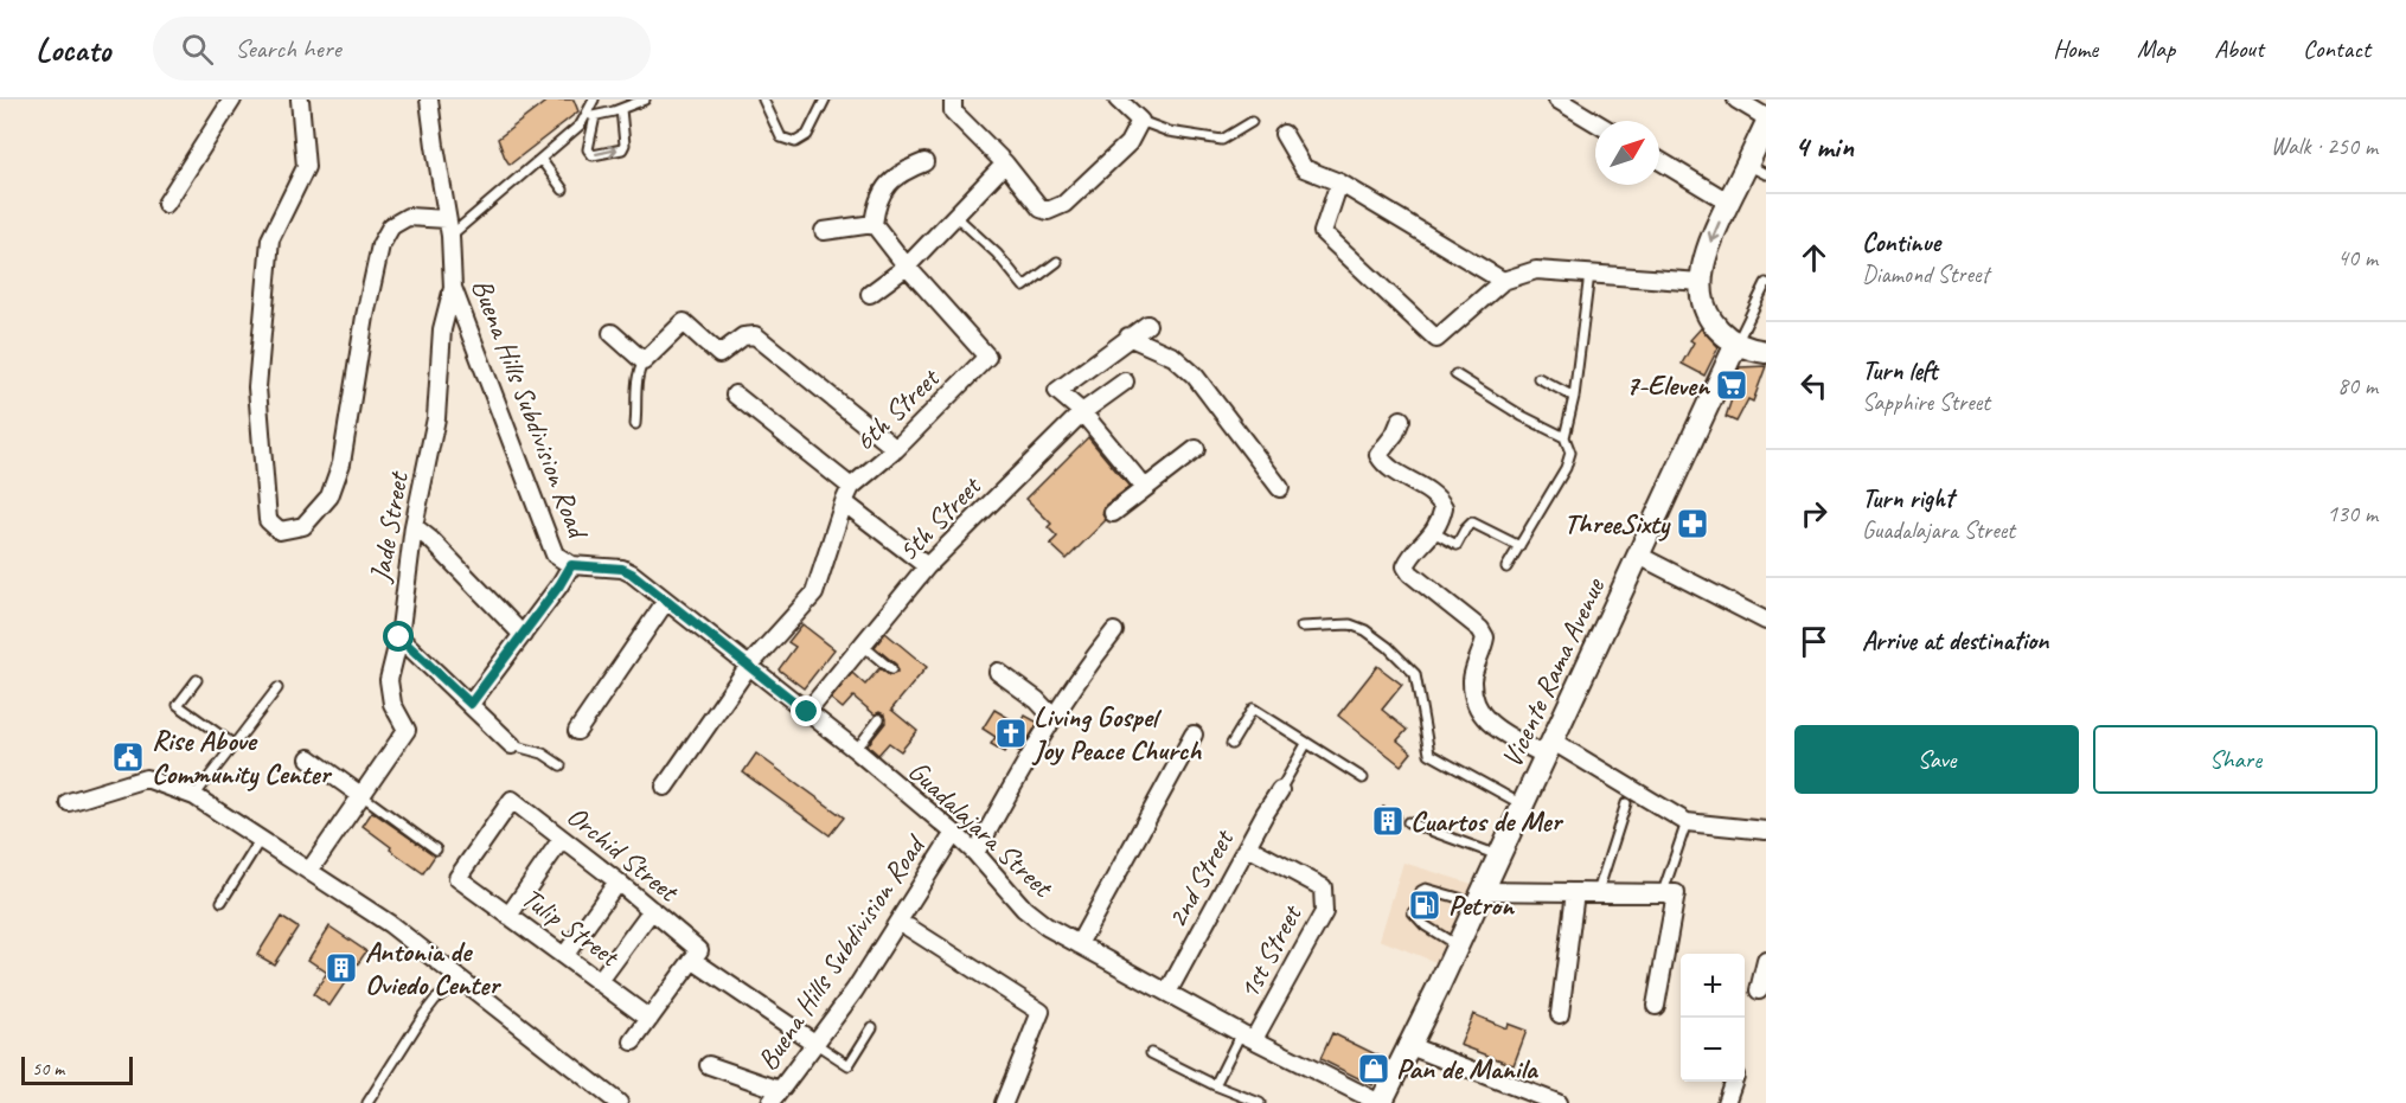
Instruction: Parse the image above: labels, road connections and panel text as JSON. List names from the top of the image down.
{
  "streets": {
    "main road": ["Vicente Rama Avenue"],
    "street": [
      "Buena Hills Subdivision Road",
      "6th Street",
      "5th Street",
      "Jade Street",
      "Guadalajara Street",
      "Orchid Street",
      "2nd Street",
      "Tulip Street",
      "1st Street"
    ]
  },
  "crossings": [
    ["Buena Hills Subdivision Road", "Jade Street"],
    ["Buena Hills Subdivision Road", "Guadalajara Street"],
    ["Buena Hills Subdivision Road", "Orchid Street"],
    ["5th Street", "Guadalajara Street"],
    ["Vicente Rama Avenue", "Guadalajara Street"],
    ["Guadalajara Street", "2nd Street"],
    ["Guadalajara Street", "1st Street"],
    ["Orchid Street", "Tulip Street"],
    ["2nd Street", "1st Street"]
  ],
  "places": {
    "supermarket": ["7-Eleven"],
    "pharmacy": ["ThreeSixty"],
    "church": ["Living Gospel Joy Peace Church"],
    "public building": ["Rise Above Community Center"],
    "building": ["Cuartos de Mer", "Antonia de Oviedo Center"],
    "fuel station": ["Petron"],
    "shop": ["Pan de Manila"]
  },
  "scale_bar": "50 m",
  "north": "top right",
  "page": {
    "header": "Locato",
    "search": "Search here",
    "nav": [
      "Home",
      "Map",
      "About",
      "Contact"
    ],
    "heading": ["4 min", "Walk · 250 m"],
    "list": [
      ["Continue", "Diamond Street", "40 m"],
      ["Turn left", "Sapphire Street", "80 m"],
      ["Turn right", "Guadalajara Street", "130 m"],
      "Arrive at destination"
    ],
    "buttons": ["Save", "Share"],
    "map_buttons": ["+", "−"],
    "scale": "50 m"
  }
}
